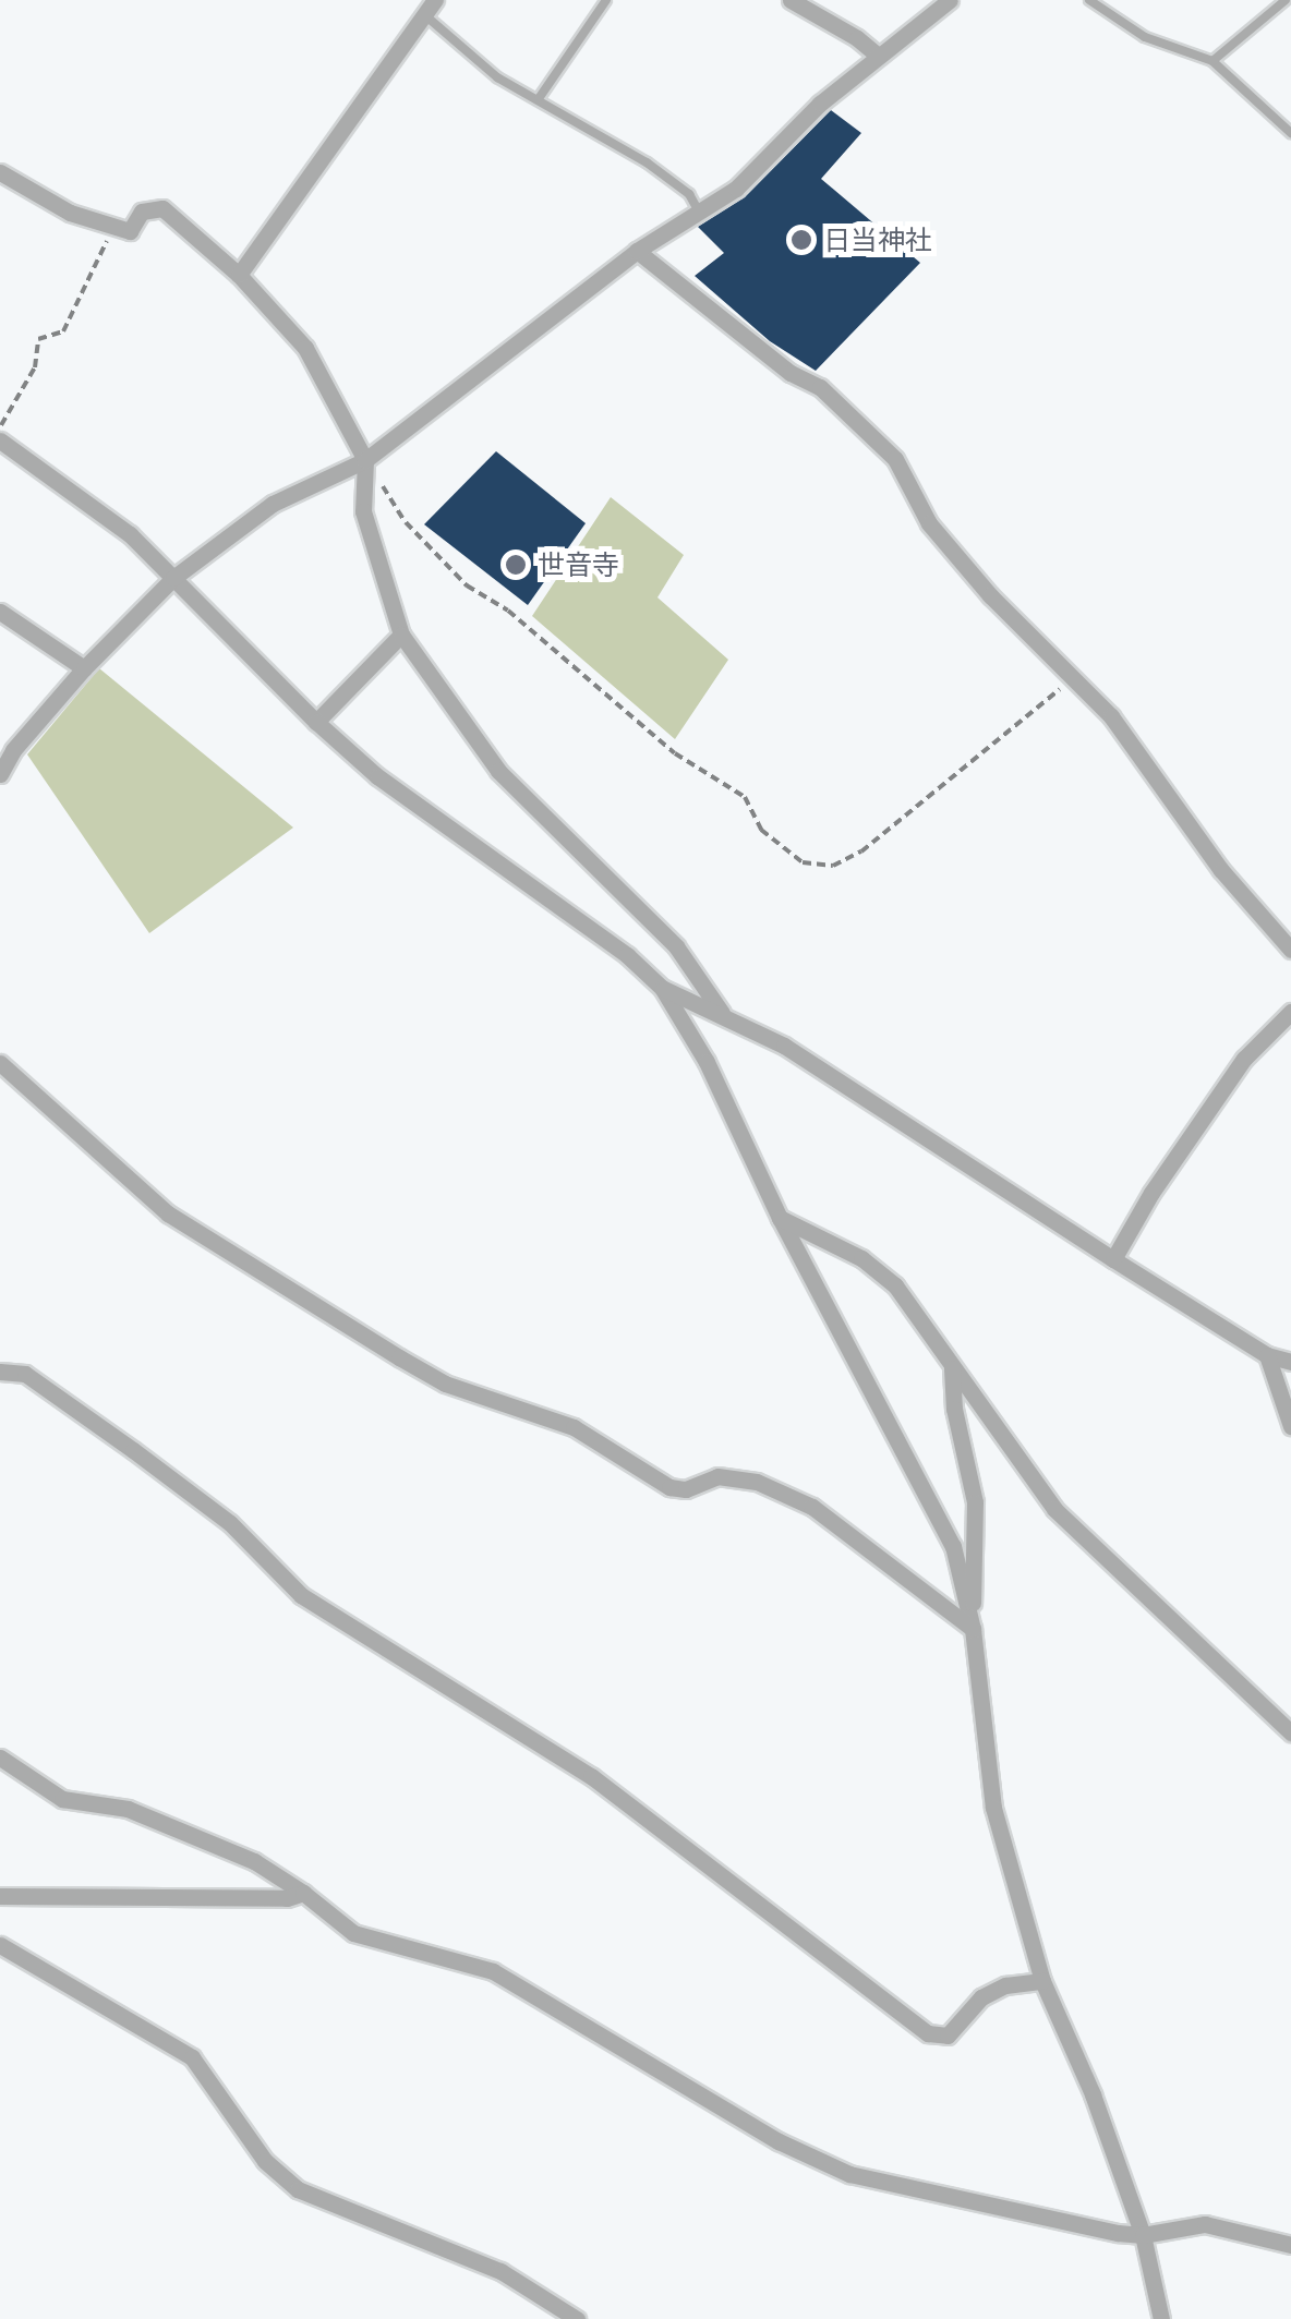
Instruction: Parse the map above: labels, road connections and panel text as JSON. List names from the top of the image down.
{
  "places": ["日当神社", "世音寺"]
}
